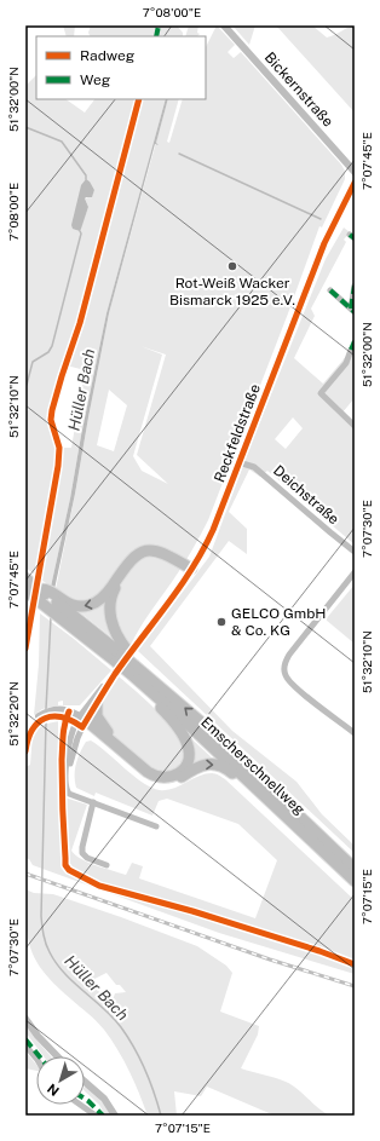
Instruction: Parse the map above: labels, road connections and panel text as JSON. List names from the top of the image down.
{
  "streets": {
    "highway": ["Emscherschnellweg"],
    "street": ["Bickernstraße", "Reckfeldstraße", "Deichstraße"]
  },
  "crossings": [
    ["Reckfeldstraße", "Deichstraße"]
  ],
  "water": ["Hüller Bach"],
  "places": ["Rot-Weiß Wacker Bismarck 1925 e.V.", "GELCO GmbH & Co. KG"],
  "legend": ["Radweg", "Weg"],
  "north": "bottom left",
  "coordinates": [
    "7°08'00\"E",
    "51°32'00\"N",
    "7°07'45\"E",
    "51°32'10\"N",
    "7°07'30\"E",
    "51°32'20\"N",
    "7°07'15\"E"
  ]
}
